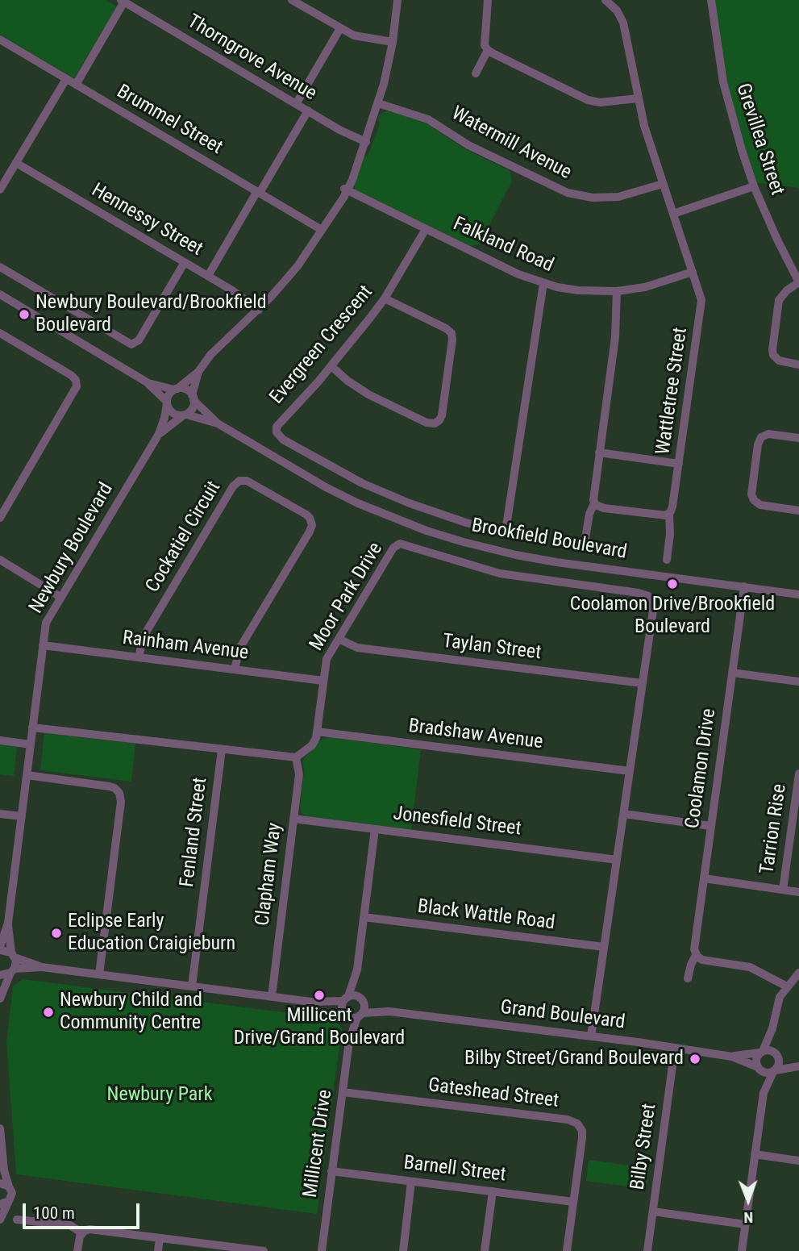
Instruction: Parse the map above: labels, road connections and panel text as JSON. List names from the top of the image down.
{
  "streets": {
    "street": [
      "Thorngrove Avenue",
      "Brummel Street",
      "Grevillea Street",
      "Watermill Avenue",
      "Hennessy Street",
      "Falkland Road",
      "Evergreen Crescent",
      "Wattletree Street",
      "Cockatiel Circuit",
      "Brookfield Boulevard",
      "Newbury Boulevard",
      "Moor Park Drive",
      "Rainham Avenue",
      "Taylan Street",
      "Bradshaw Avenue",
      "Coolamon Drive",
      "Jonesfield Street",
      "Tarrion Rise",
      "Fenland Street",
      "Clapham Way",
      "Black Wattle Road",
      "Grand Boulevard",
      "Gateshead Street",
      "Millicent Drive",
      "Bilby Street",
      "Barnell Street"
    ]
  },
  "crossings": [
    ["Watermill Avenue", "Wattletree Street"],
    ["Falkland Road", "Evergreen Crescent"],
    ["Falkland Road", "Wattletree Street"],
    ["Cockatiel Circuit", "Rainham Avenue"],
    ["Brookfield Boulevard", "Newbury Boulevard"],
    ["Brookfield Boulevard", "Coolamon Drive"],
    ["Newbury Boulevard", "Rainham Avenue"],
    ["Moor Park Drive", "Rainham Avenue"],
    ["Moor Park Drive", "Taylan Street"],
    ["Moor Park Drive", "Bradshaw Avenue"],
    ["Moor Park Drive", "Jonesfield Street"],
    ["Moor Park Drive", "Clapham Way"],
    ["Moor Park Drive", "Black Wattle Road"],
    ["Moor Park Drive", "Grand Boulevard"],
    ["Jonesfield Street", "Clapham Way"],
    ["Jonesfield Street", "Millicent Drive"],
    ["Black Wattle Road", "Millicent Drive"],
    ["Grand Boulevard", "Millicent Drive"],
    ["Grand Boulevard", "Bilby Street"],
    ["Gateshead Street", "Millicent Drive"],
    ["Gateshead Street", "Barnell Street"],
    ["Millicent Drive", "Barnell Street"]
  ],
  "parks": ["Newbury Park"],
  "places": [
    "Newbury Boulevard/Brookfield Boulevard",
    "Coolamon Drive/Brookfield Boulevard",
    "Eclipse Early Education Craigieburn",
    "Millicent Drive/Grand Boulevard",
    "Newbury Child and Community Centre",
    "Bilby Street/Grand Boulevard"
  ],
  "scale_bar": "100 m",
  "north": "bottom"
}
